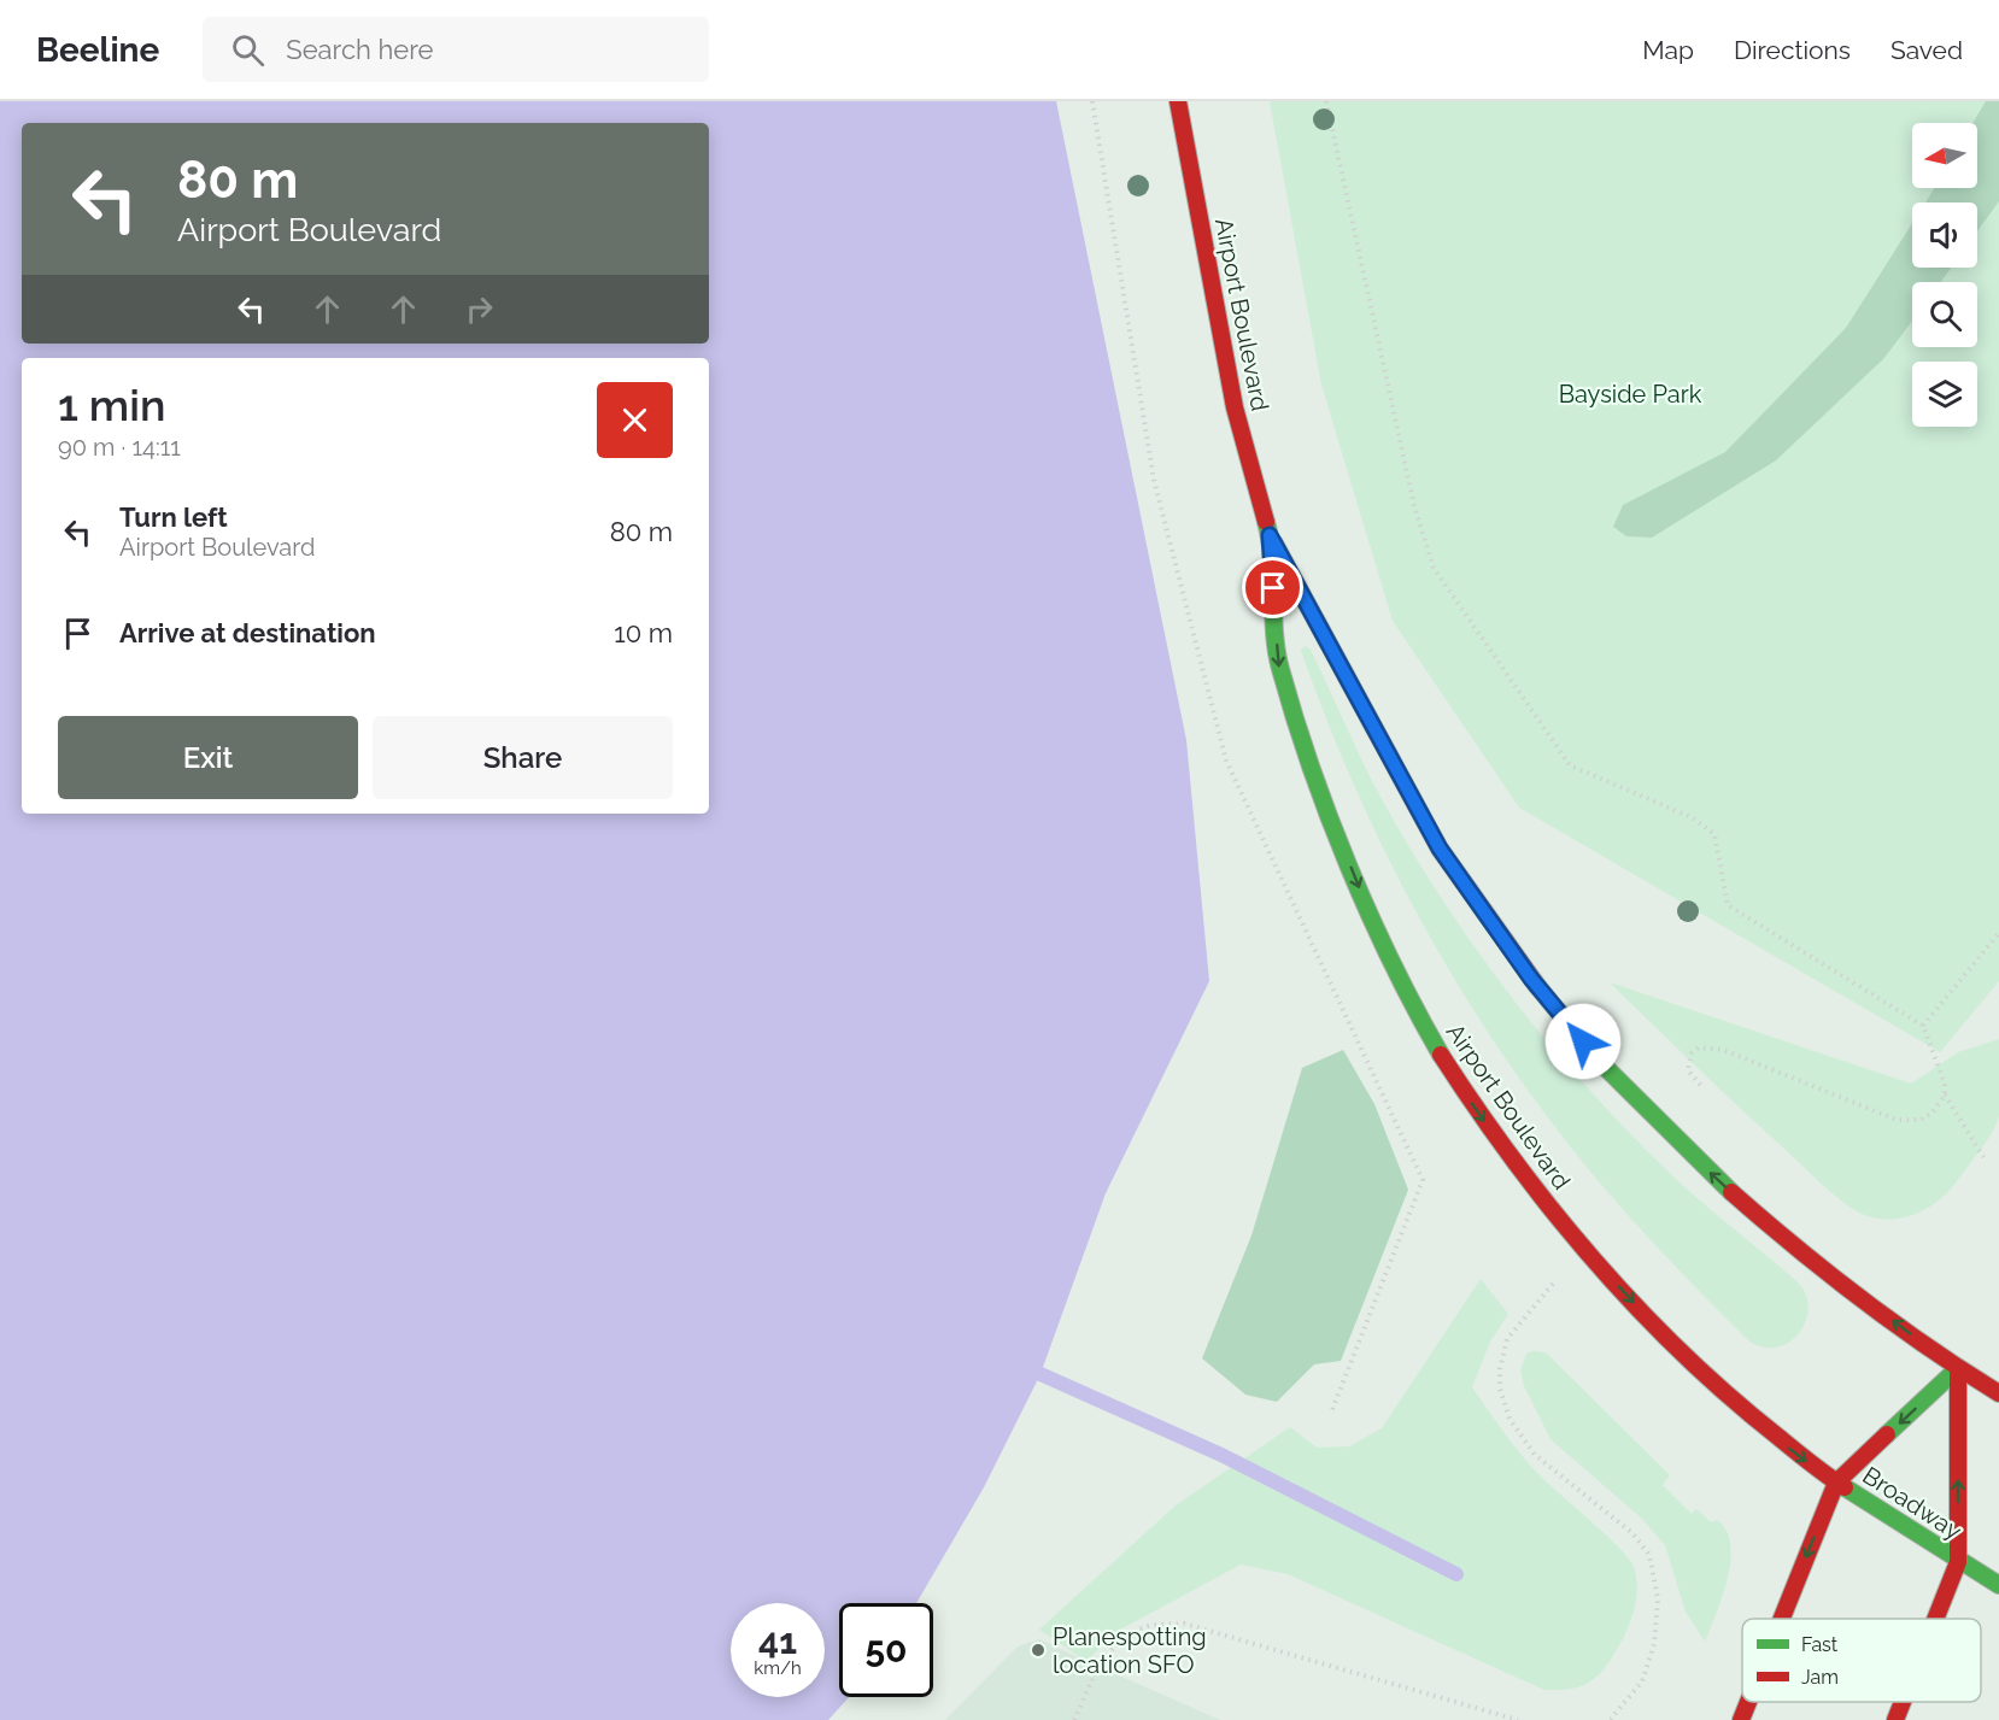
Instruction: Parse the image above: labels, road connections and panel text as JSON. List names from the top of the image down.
{
  "streets": {
    "main road": ["Airport Boulevard", "Broadway"]
  },
  "crossings": [
    ["Airport Boulevard", "Broadway"]
  ],
  "parks": ["Bayside Park"],
  "places": ["Planespotting location SFO"],
  "legend": ["Fast", "Jam"],
  "north": "left",
  "page": {
    "header": "Beeline",
    "search": "Search here",
    "nav": ["Map", "Directions", "Saved"],
    "turn": ["80 m", "Airport Boulevard"],
    "heading": ["1 min", "90 m · 14:11"],
    "list": [
      {
        "name": "Turn left",
        "note": "Airport Boulevard",
        "value": "80 m"
      },
      {
        "name": "Arrive at destination",
        "value": "10 m"
      }
    ],
    "buttons": ["Exit", "Share"],
    "speed": "41 km/h",
    "limit": "50"
  }
}
